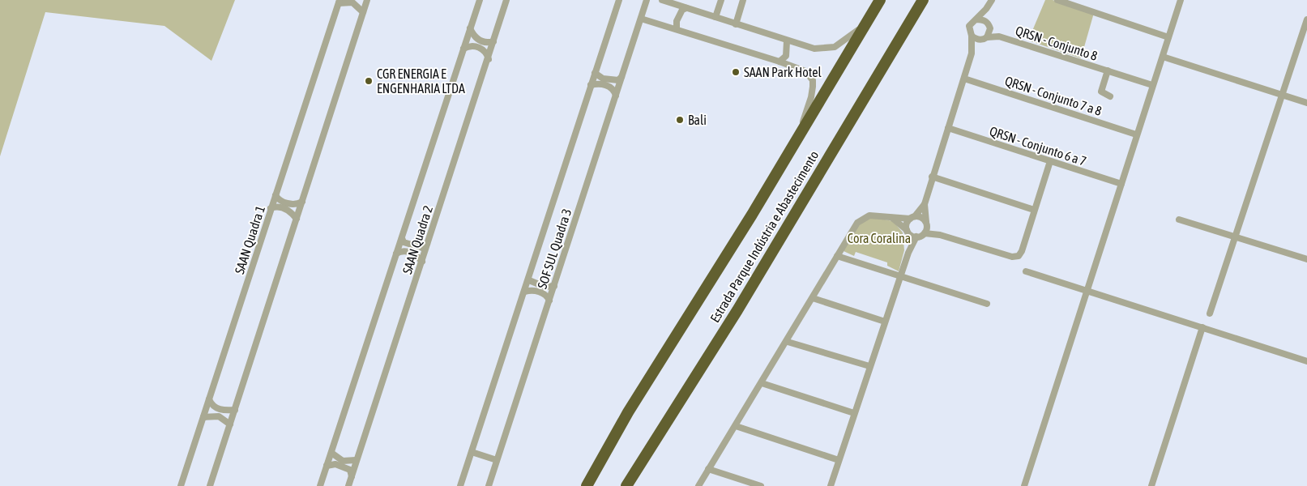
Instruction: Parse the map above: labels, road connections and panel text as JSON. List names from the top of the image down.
{
  "streets": {
    "highway": ["Estrada Parque Indústria e Abastecimento"],
    "street": [
      "QRSN - Conjunto 8",
      "QRSN - Conjunto 7 a 8",
      "QRSN - Conjunto 6 a 7",
      "SAAN Quadra 1",
      "SAAN Quadra 2",
      "SOF SUL Quadra 3"
    ]
  },
  "parks": ["Cora Coralina"],
  "places": ["SAAN Park Hotel", "CGR ENERGIA E ENGENHARIA LTDA", "Bali"]
}
